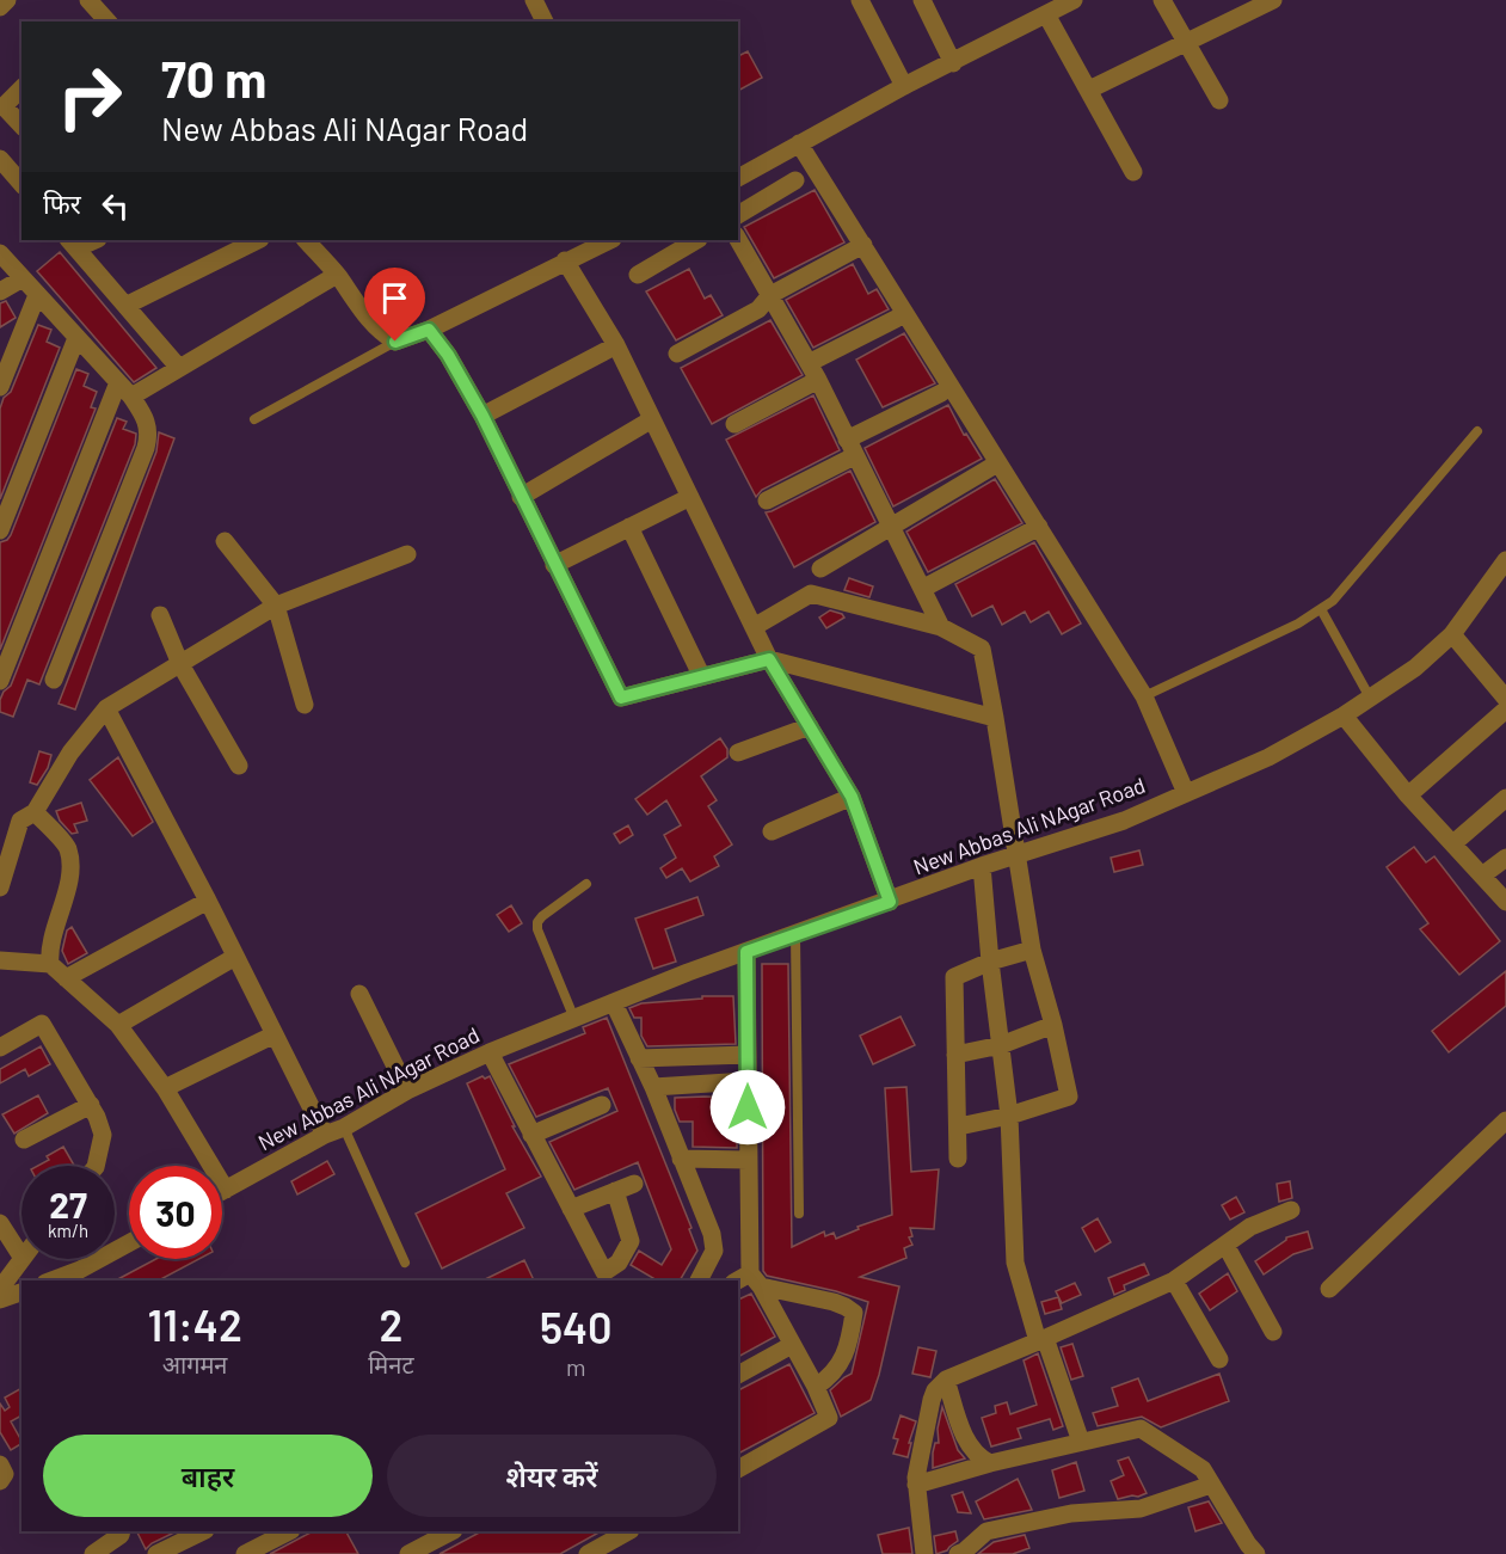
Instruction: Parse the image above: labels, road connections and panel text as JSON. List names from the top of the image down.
{
  "streets": {
    "street": ["New Abbas Ali NAgar Road"]
  },
  "page": {
    "turn": ["70 m", "New Abbas Ali NAgar Road"],
    "then": "फिर",
    "speed": "27 km/h",
    "limit": "30",
    "eta": [
      "11:42",
      "आगमन",
      "2",
      "मिनट",
      "540",
      "m"
    ],
    "buttons": ["बाहर", "शेयर करें"]
  }
}
